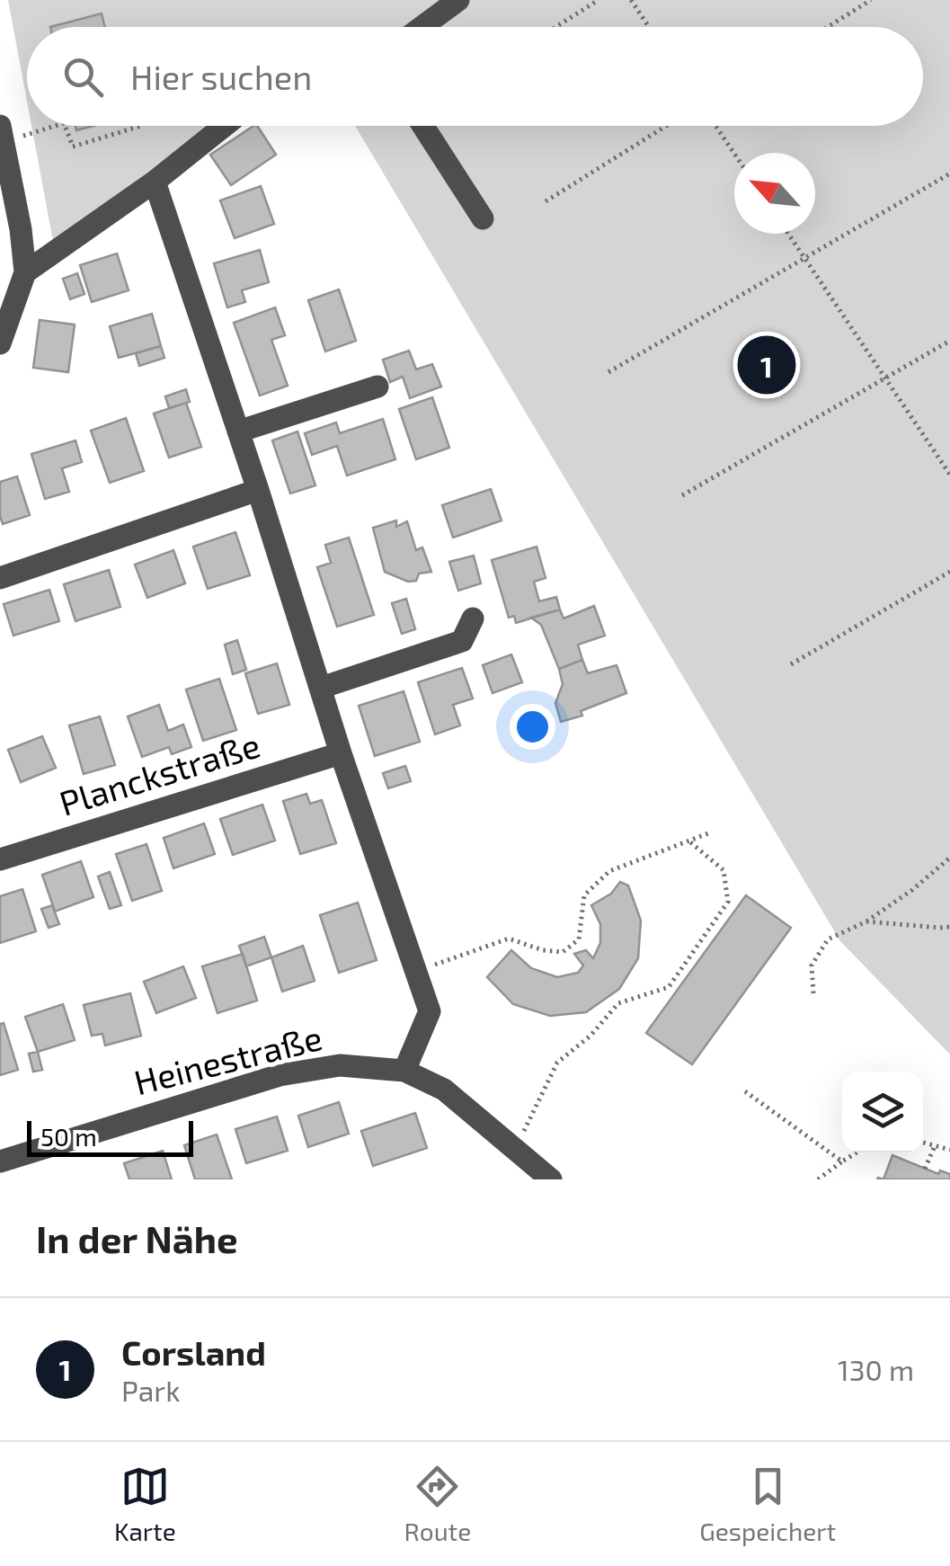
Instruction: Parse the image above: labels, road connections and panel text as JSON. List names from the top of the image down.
{
  "streets": {
    "street": ["Planckstraße", "Heinestraße"]
  },
  "scale_bar": "50 m",
  "north": "top left",
  "page": {
    "search": "Hier suchen",
    "pins": "1",
    "scale": "50 m",
    "heading": "In der Nähe",
    "list": [
      {
        "mark": "1",
        "name": "Corsland",
        "note": "Park",
        "value": "130 m"
      }
    ],
    "nav": ["Karte", "Route", "Gespeichert"]
  }
}
